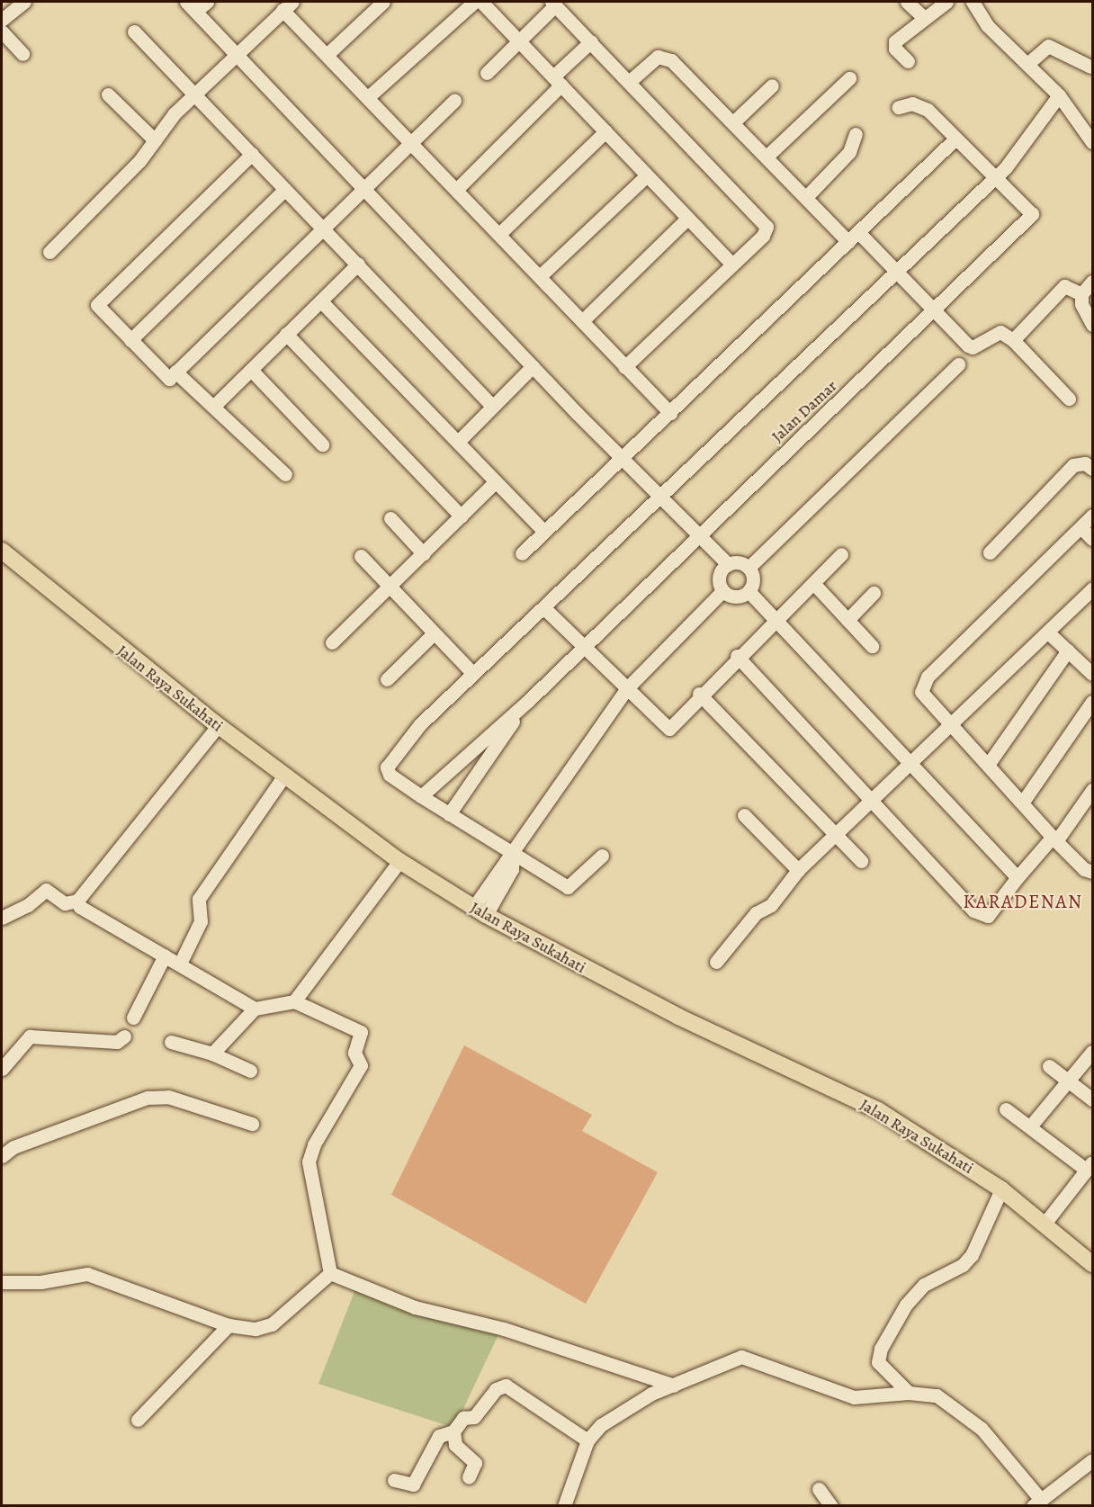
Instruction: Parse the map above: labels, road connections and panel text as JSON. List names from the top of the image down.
{
  "streets": {
    "main road": ["Jalan Raya Sukahati"],
    "street": ["Jalan Damar"]
  },
  "districts": ["KARADENAN"]
}
